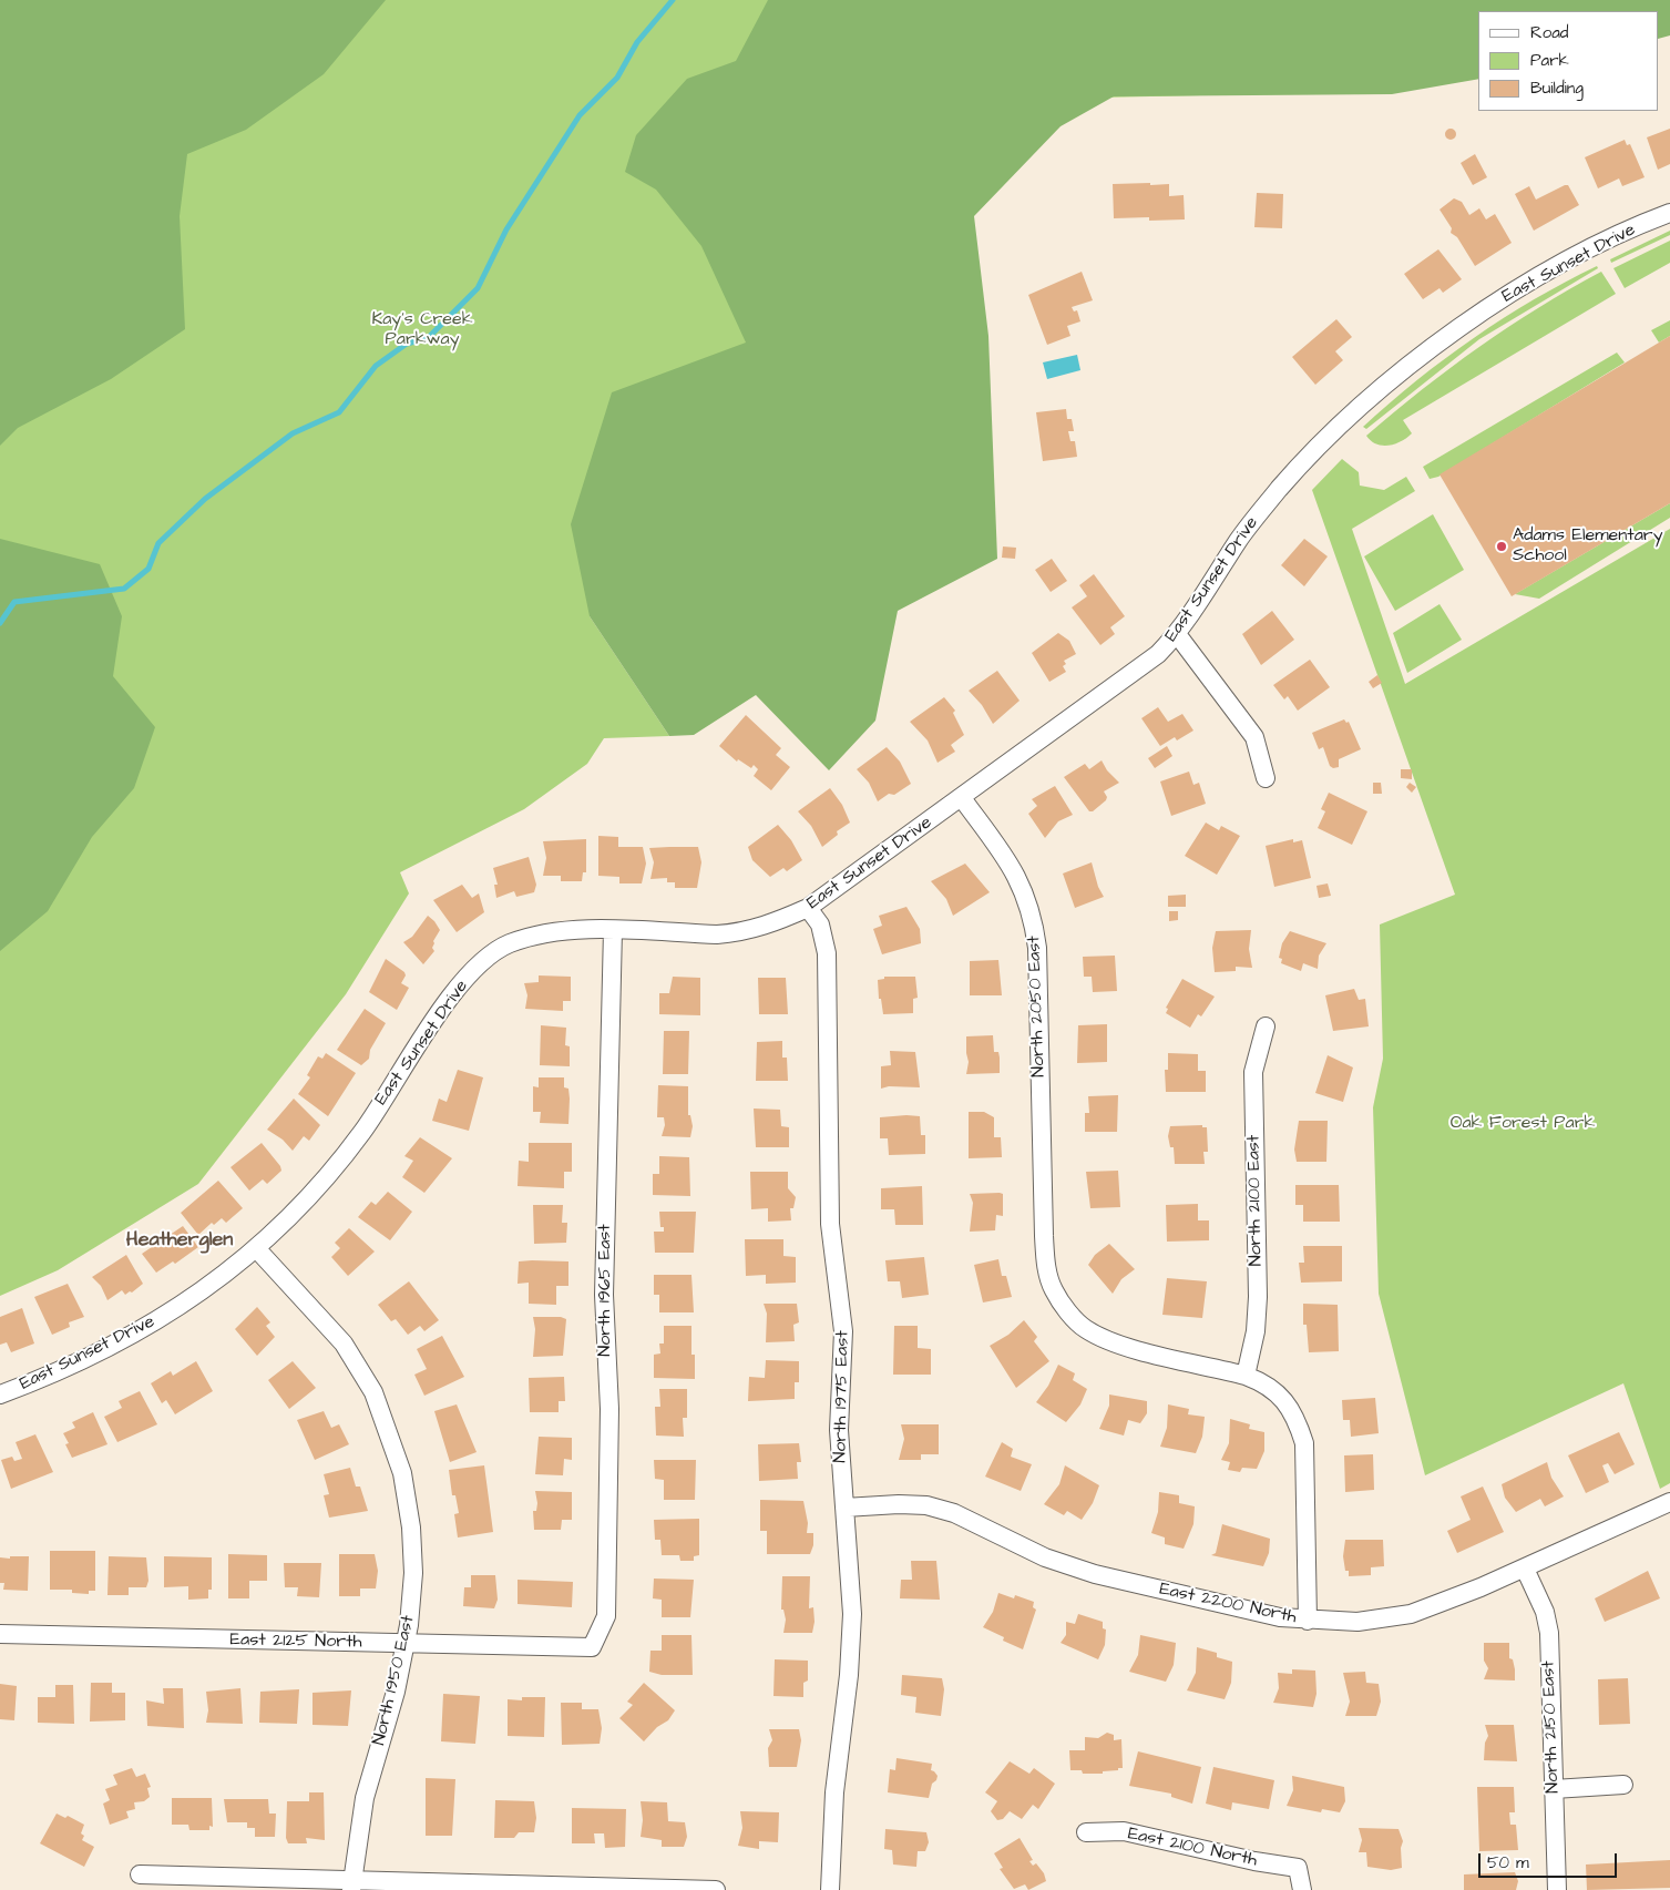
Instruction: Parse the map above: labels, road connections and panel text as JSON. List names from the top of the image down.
{
  "streets": {
    "street": [
      "East Sunset Drive",
      "North 2050 East",
      "North 2100 East",
      "North 1965 East",
      "North 1975 East",
      "East 2200 North",
      "East 2125 North",
      "North 1950 East",
      "North 2150 East",
      "East 2100 North"
    ]
  },
  "crossings": [
    ["East Sunset Drive", "North 2050 East"],
    ["East Sunset Drive", "North 1965 East"],
    ["East Sunset Drive", "North 1975 East"],
    ["East Sunset Drive", "North 1950 East"],
    ["North 2050 East", "North 2100 East"],
    ["North 1965 East", "East 2125 North"],
    ["North 1975 East", "East 2200 North"],
    ["East 2200 North", "North 2150 East"],
    ["East 2125 North", "North 1950 East"]
  ],
  "districts": ["Heatherglen"],
  "parks": ["Kay's Creek Parkway", "Oak Forest Park"],
  "places": ["Adams Elementary School"],
  "legend": ["Road", "Park", "Building"],
  "scale_bar": "50 m"
}
